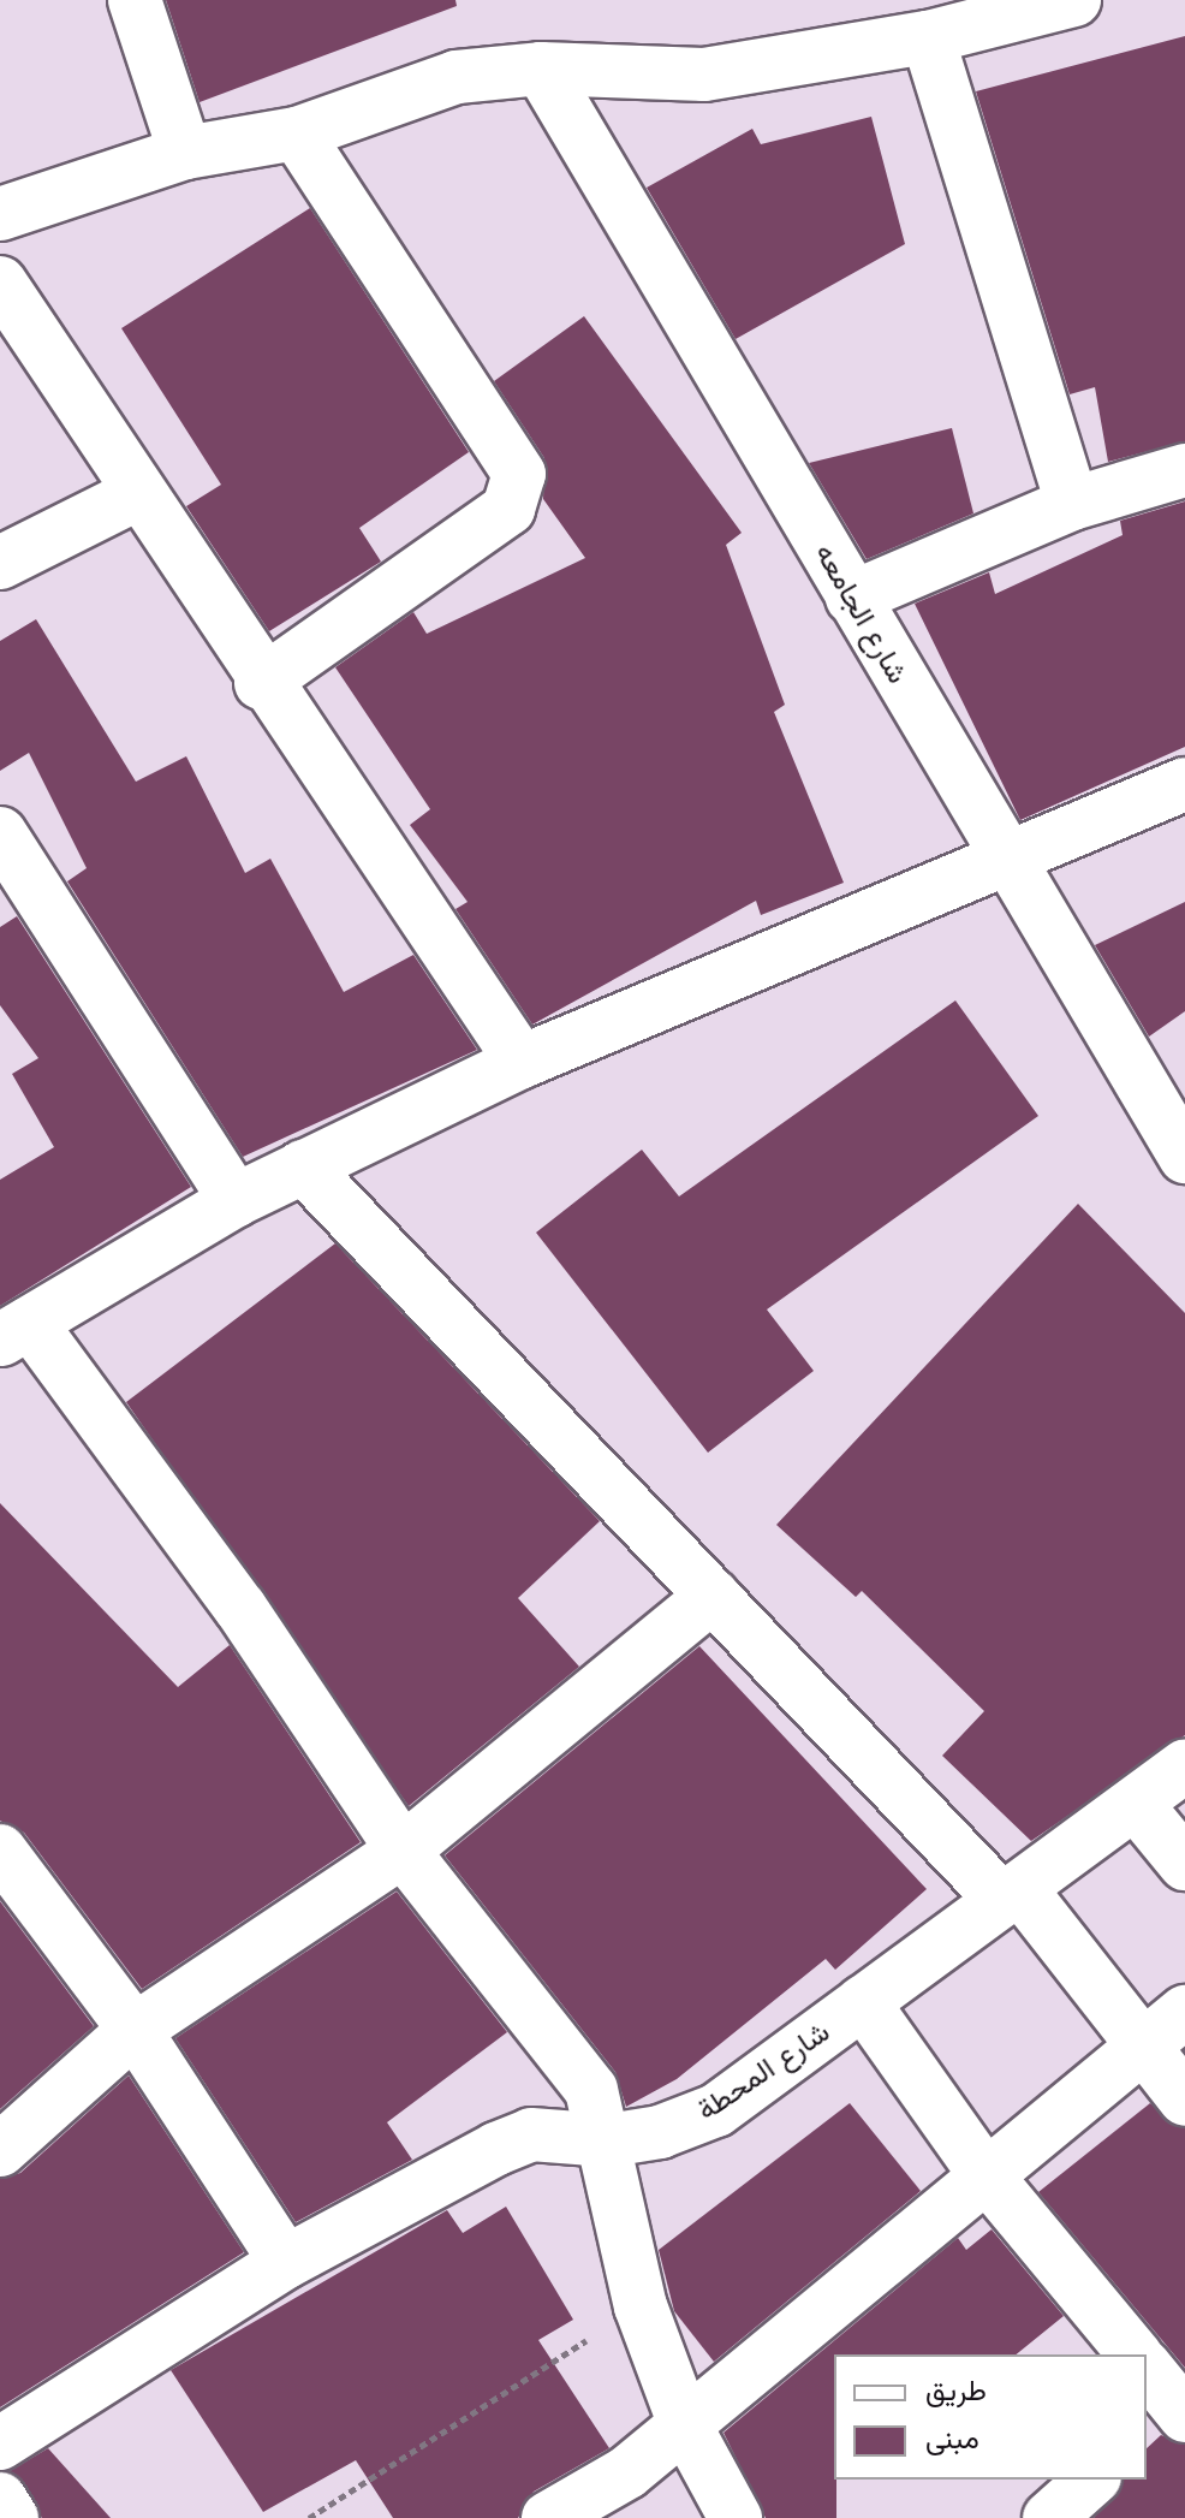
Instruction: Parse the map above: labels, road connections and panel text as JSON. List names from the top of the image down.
{
  "streets": {
    "street": ["شارع الجامعه", "شارع المحطة"]
  },
  "legend": ["طريق", "مبنى"]
}
